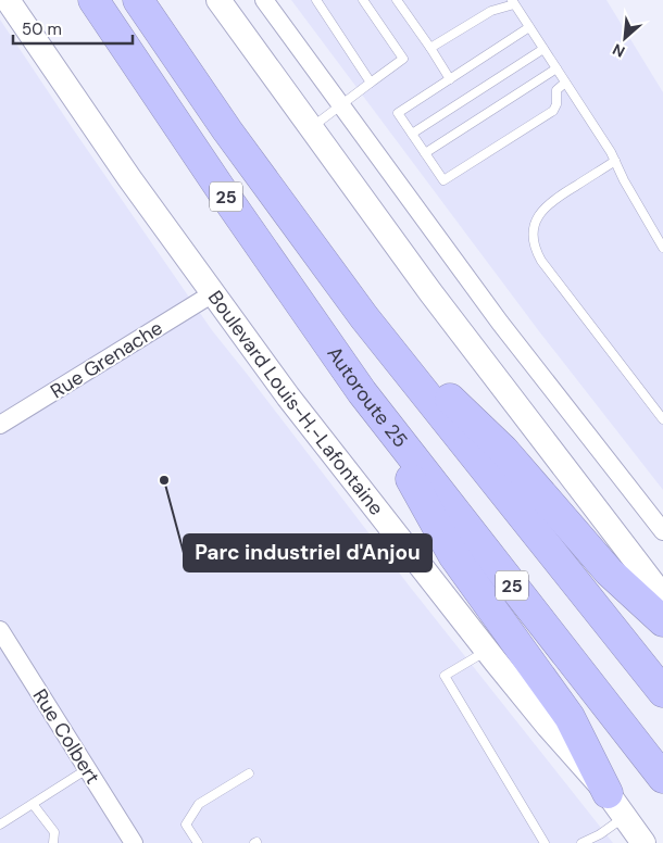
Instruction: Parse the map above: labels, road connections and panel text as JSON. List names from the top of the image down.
{
  "streets": {
    "highway": ["25", "Autoroute 25"],
    "main road": ["Boulevard Louis-H.-Lafontaine"],
    "street": ["Rue Grenache", "Rue Colbert"]
  },
  "crossings": [
    ["Rue Grenache", "Boulevard Louis-H.-Lafontaine"]
  ],
  "places": ["Parc industriel d'Anjou"],
  "scale_bar": "50 m",
  "north": "bottom left"
}
